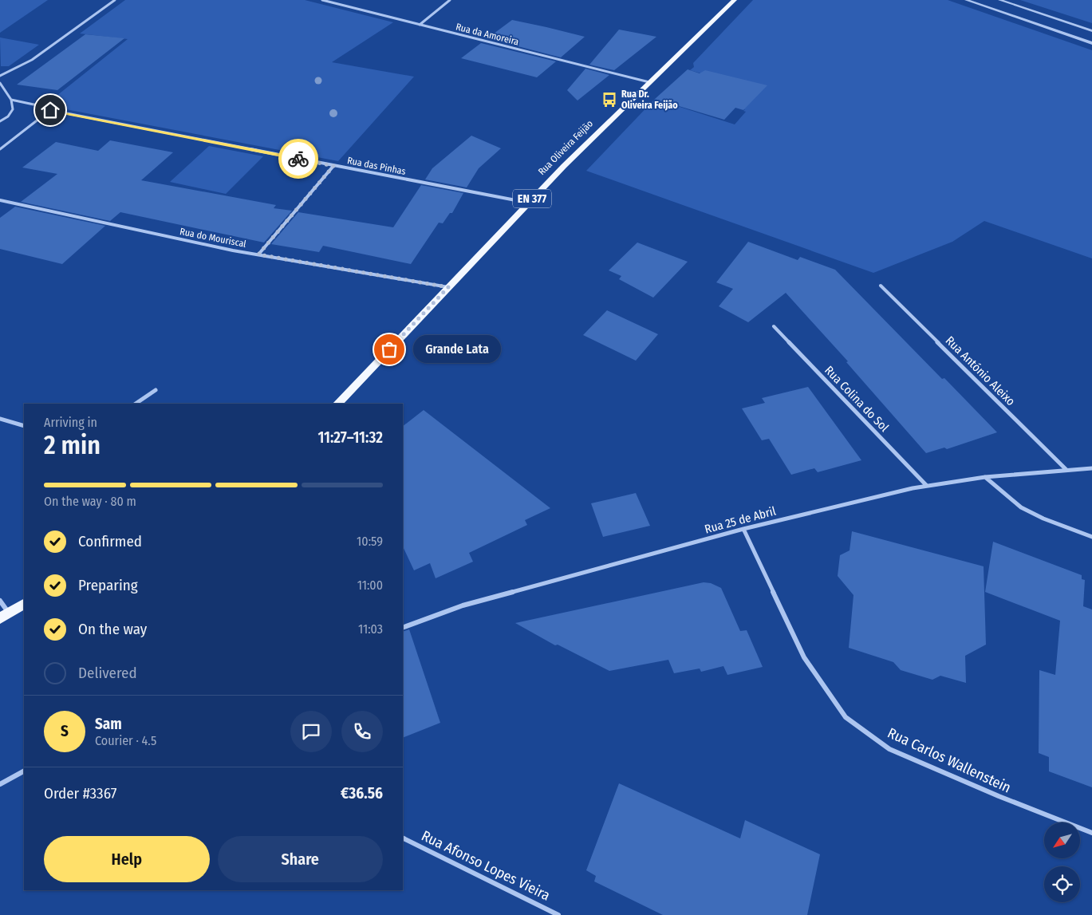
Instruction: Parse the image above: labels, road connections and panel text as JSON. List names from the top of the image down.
{
  "streets": {
    "main road": ["Rua Oliveira Feijão", "EN 377"],
    "street": [
      "Rua da Amoreira",
      "Rua das Pinhas",
      "Rua do Mouriscal",
      "Rua António Aleixo",
      "Rua Colina do Sol",
      "Rua 25 de Abril",
      "Rua Carlos Wallenstein",
      "Rua Afonso Lopes Vieira"
    ]
  },
  "crossings": [
    ["Rua da Amoreira", "Rua Oliveira Feijão"],
    ["Rua Oliveira Feijão", "Rua das Pinhas"],
    ["Rua Oliveira Feijão", "Rua do Mouriscal"],
    ["Rua António Aleixo", "Rua 25 de Abril"],
    ["Rua Colina do Sol", "Rua 25 de Abril"],
    ["Rua 25 de Abril", "Rua Carlos Wallenstein"]
  ],
  "places": {
    "bus stop": ["Rua Dr. Oliveira Feijão"],
    "other": ["Grande Lata"]
  },
  "north": "bottom left",
  "page": {
    "bubble": "Grande Lata",
    "heading": ["2 min", "Arriving in", "11:27–11:32"],
    "panel": [
      "Sam",
      "Courier · 4.5",
      "Order #3367",
      "€36.56"
    ],
    "bar": "On the way · 80 m",
    "list": [
      ["Confirmed", "10:59"],
      ["Preparing", "11:00"],
      ["On the way", "11:03"],
      "Delivered"
    ],
    "round": "S",
    "buttons": ["Help", "Share"]
  }
}
